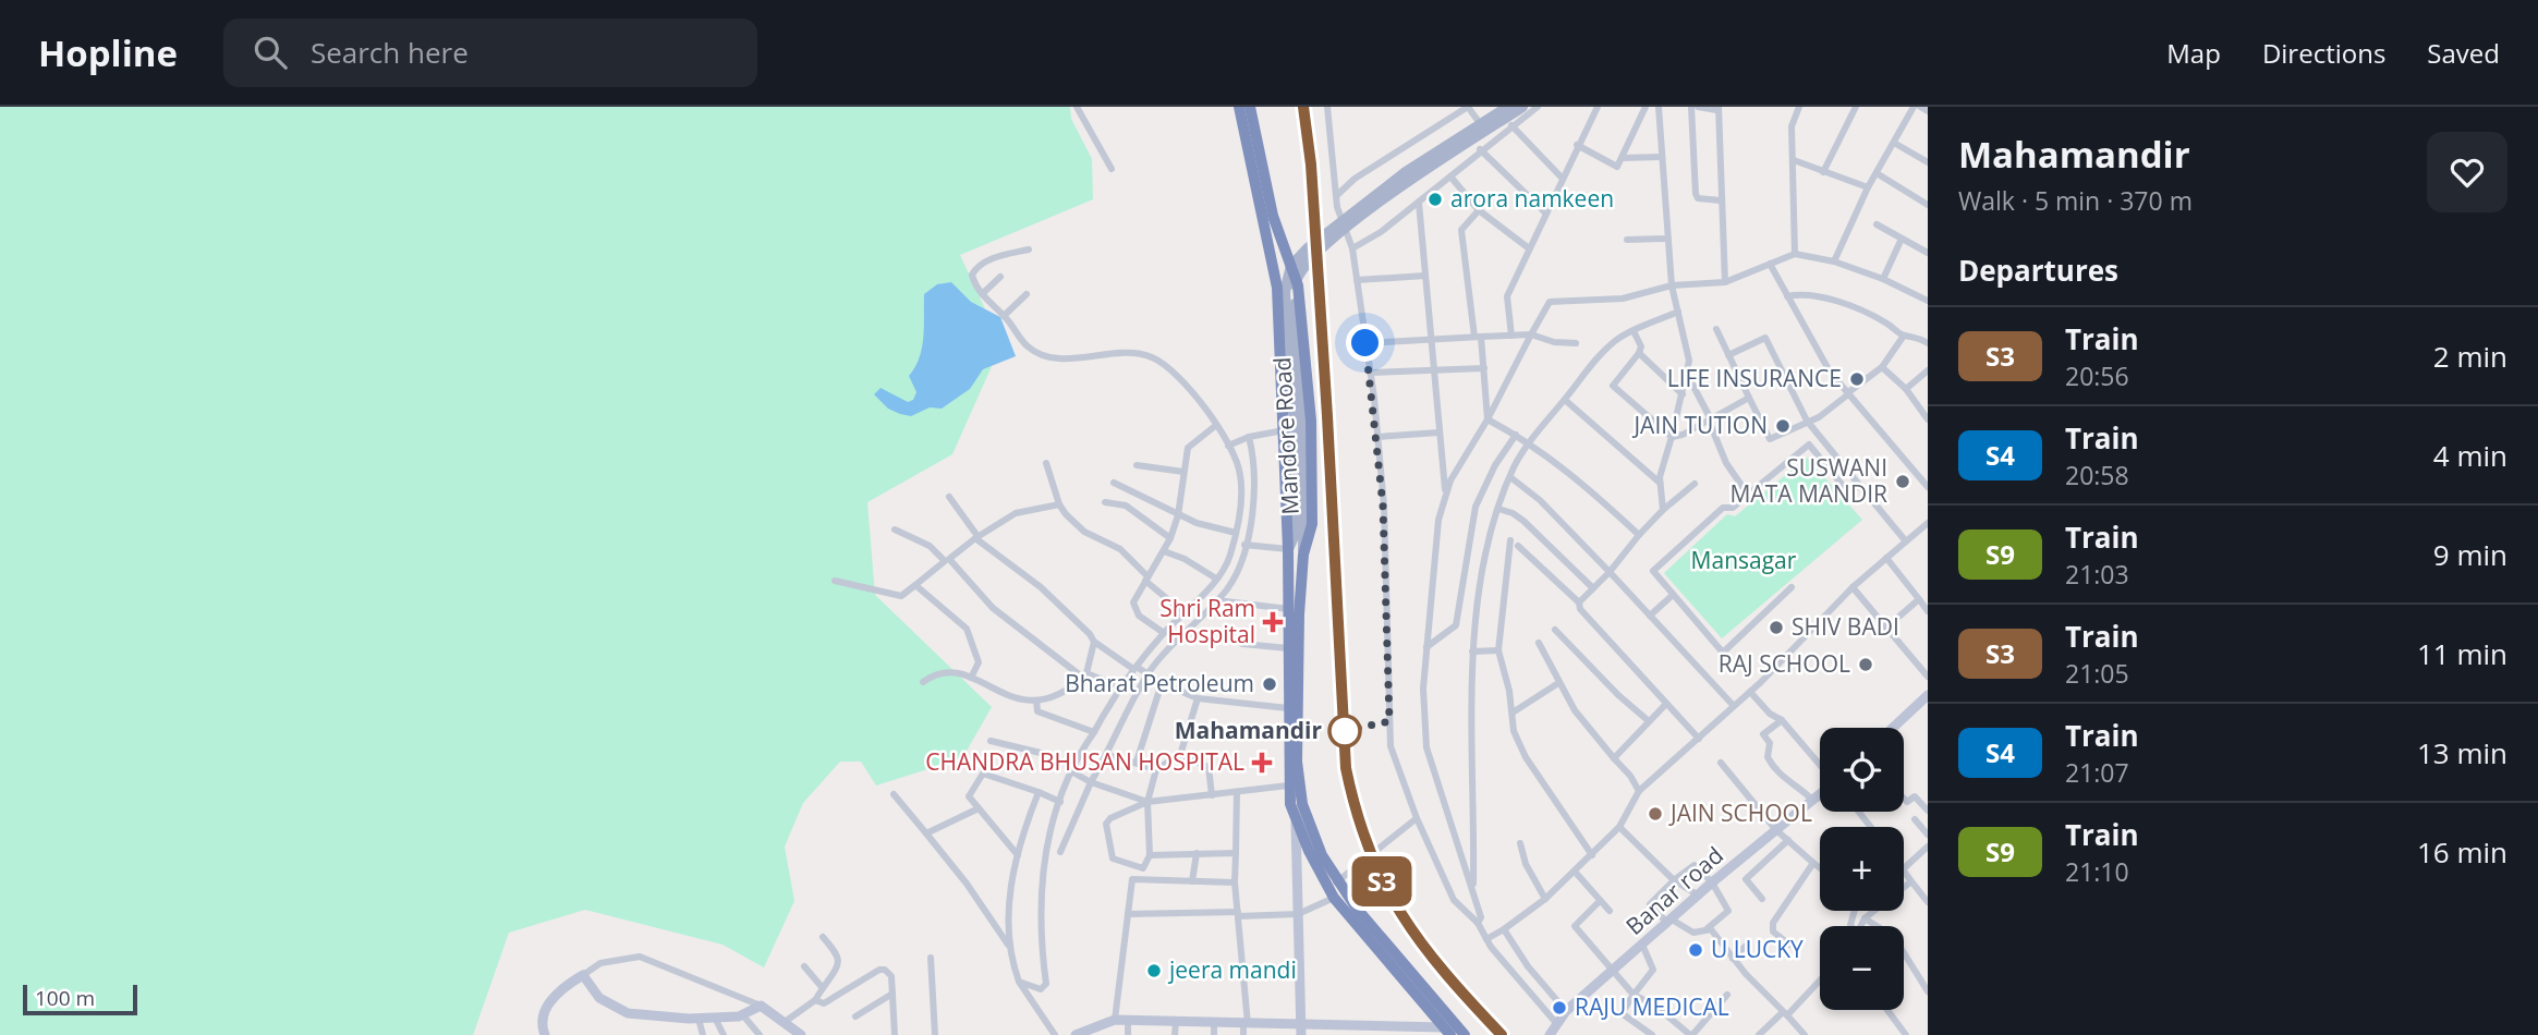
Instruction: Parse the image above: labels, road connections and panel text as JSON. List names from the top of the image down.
{
  "streets": {
    "highway": ["Mandore Road"],
    "street": ["Banar road"]
  },
  "parks": ["Mansagar"],
  "places": {
    "other": [
      "arora namkeen",
      "LIFE INSURANCE",
      "JAIN TUTION",
      "SUSWANI MATA MANDIR",
      "SHIV BADI",
      "RAJ SCHOOL",
      "Bharat Petroleum",
      "Mahamandir",
      "JAIN SCHOOL",
      "U LUCKY",
      "jeera mandi",
      "RAJU MEDICAL"
    ],
    "health": ["Shri Ram Hospital", "CHANDRA BHUSAN HOSPITAL"]
  },
  "scale_bar": "100 m",
  "page": {
    "header": "Hopline",
    "search": "Search here",
    "nav": ["Map", "Directions", "Saved"],
    "on_map": "S3",
    "heading": [
      ["Mahamandir", "Walk · 5 min · 370 m"],
      "Departures"
    ],
    "list": [
      {
        "mark": "S3",
        "name": "Train",
        "note": "20:56",
        "value": "2 min"
      },
      {
        "mark": "S4",
        "name": "Train",
        "note": "20:58",
        "value": "4 min"
      },
      {
        "mark": "S9",
        "name": "Train",
        "note": "21:03",
        "value": "9 min"
      },
      {
        "mark": "S3",
        "name": "Train",
        "note": "21:05",
        "value": "11 min"
      },
      {
        "mark": "S4",
        "name": "Train",
        "note": "21:07",
        "value": "13 min"
      },
      {
        "mark": "S9",
        "name": "Train",
        "note": "21:10",
        "value": "16 min"
      }
    ],
    "map_buttons": ["+", "−"],
    "scale": "100 m"
  }
}
